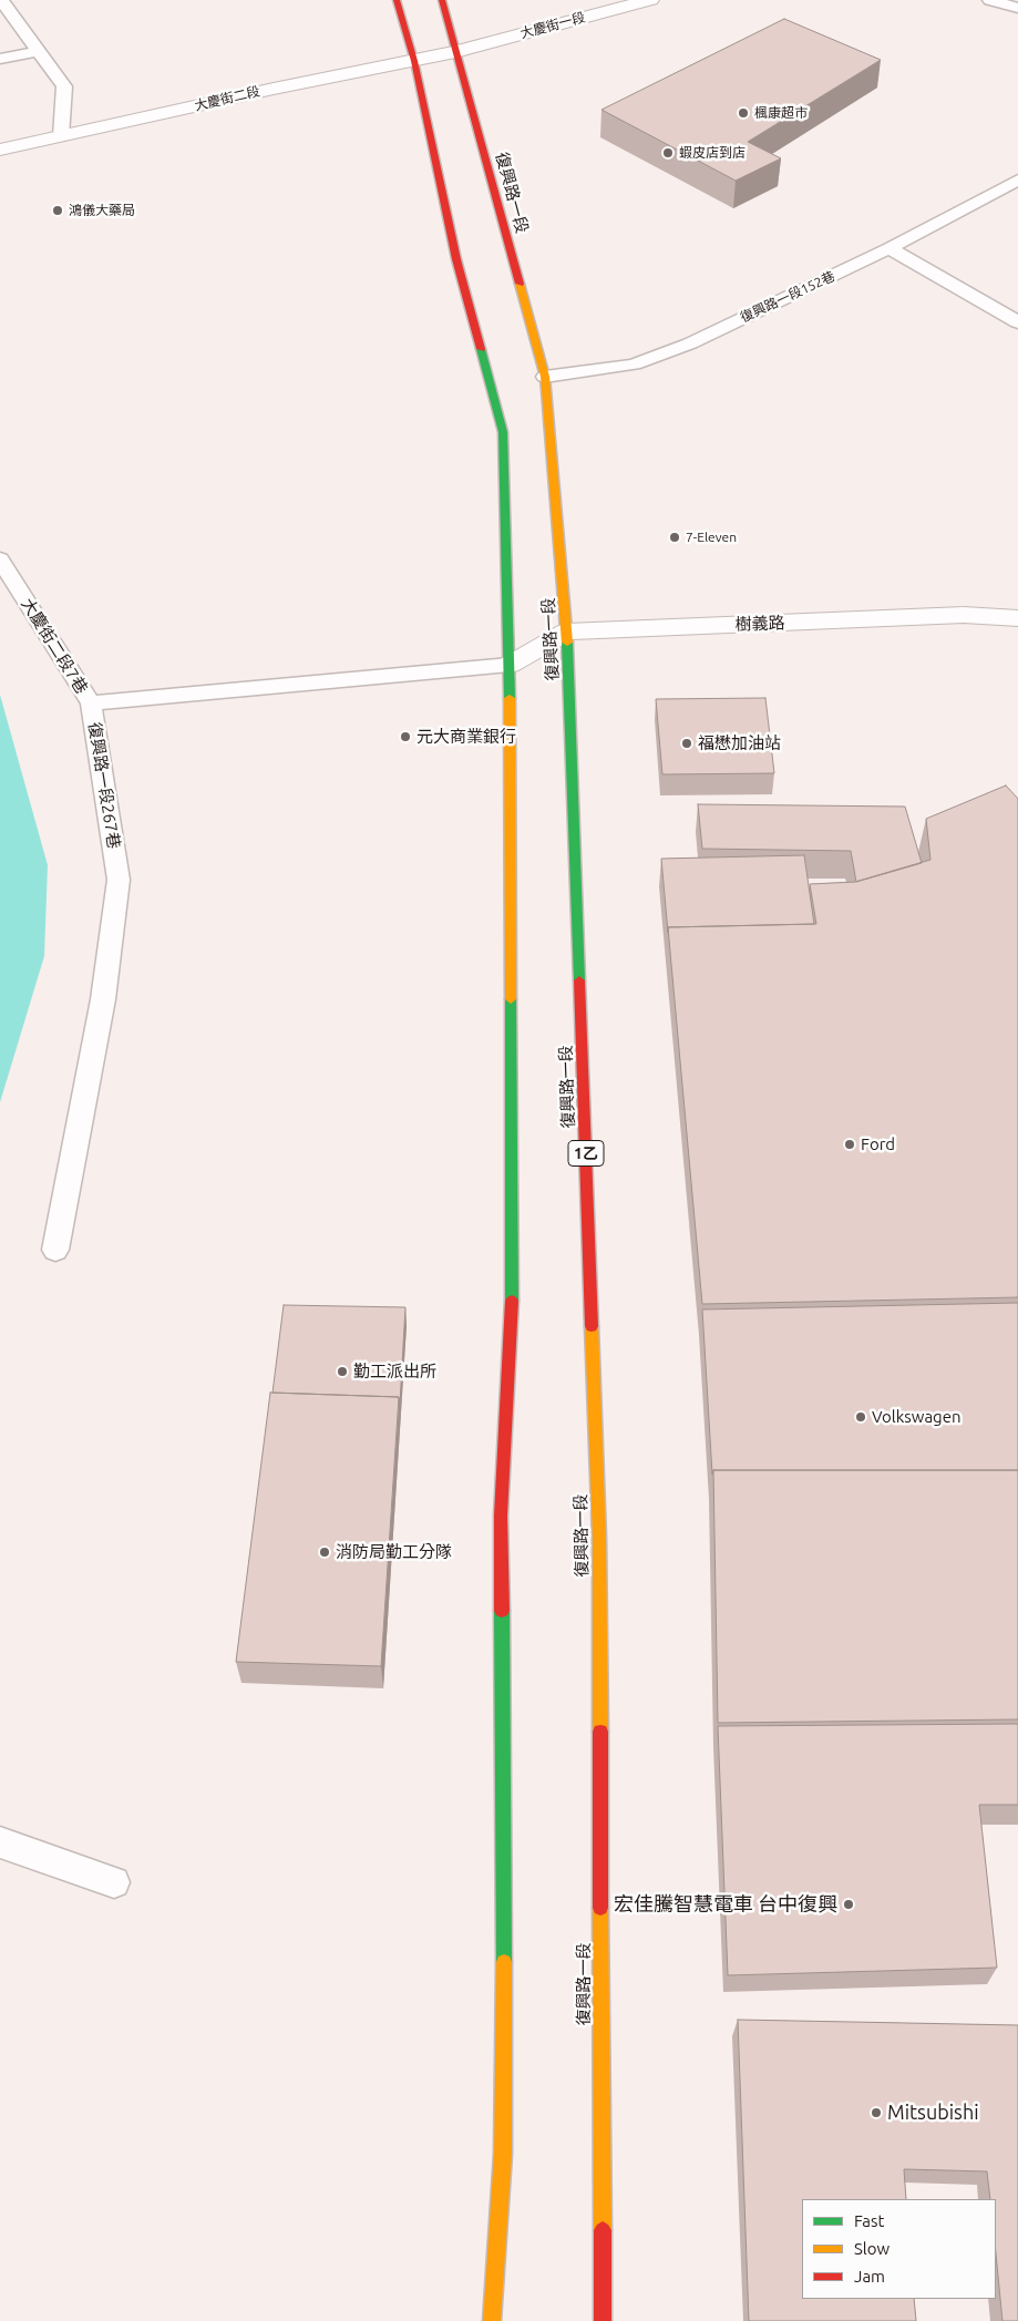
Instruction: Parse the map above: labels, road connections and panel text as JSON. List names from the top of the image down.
{
  "streets": {
    "main road": ["復興路一段", "1乙"],
    "street": ["大慶街一段", "大慶街二段", "樹義路"],
    "lane": ["復興路一段152巷", "大慶街二段7巷", "復興路一段267巷"]
  },
  "crossings": [
    ["大慶街一段", "大慶街二段"],
    ["大慶街一段", "復興路一段"],
    ["大慶街二段", "復興路一段"],
    ["復興路一段", "復興路一段152巷"],
    ["復興路一段", "樹義路"],
    ["樹義路", "復興路一段267巷"],
    ["大慶街二段7巷", "復興路一段267巷"]
  ],
  "places": [
    "楓康超市",
    "蝦皮店到店",
    "鴻儀大藥局",
    "7-Eleven",
    "元大商業銀行",
    "福懋加油站",
    "Ford",
    "勤工派出所",
    "Volkswagen",
    "消防局勤工分隊",
    "宏佳騰智慧電車 台中復興",
    "Mitsubishi"
  ],
  "legend": ["Fast", "Slow", "Jam"]
}
